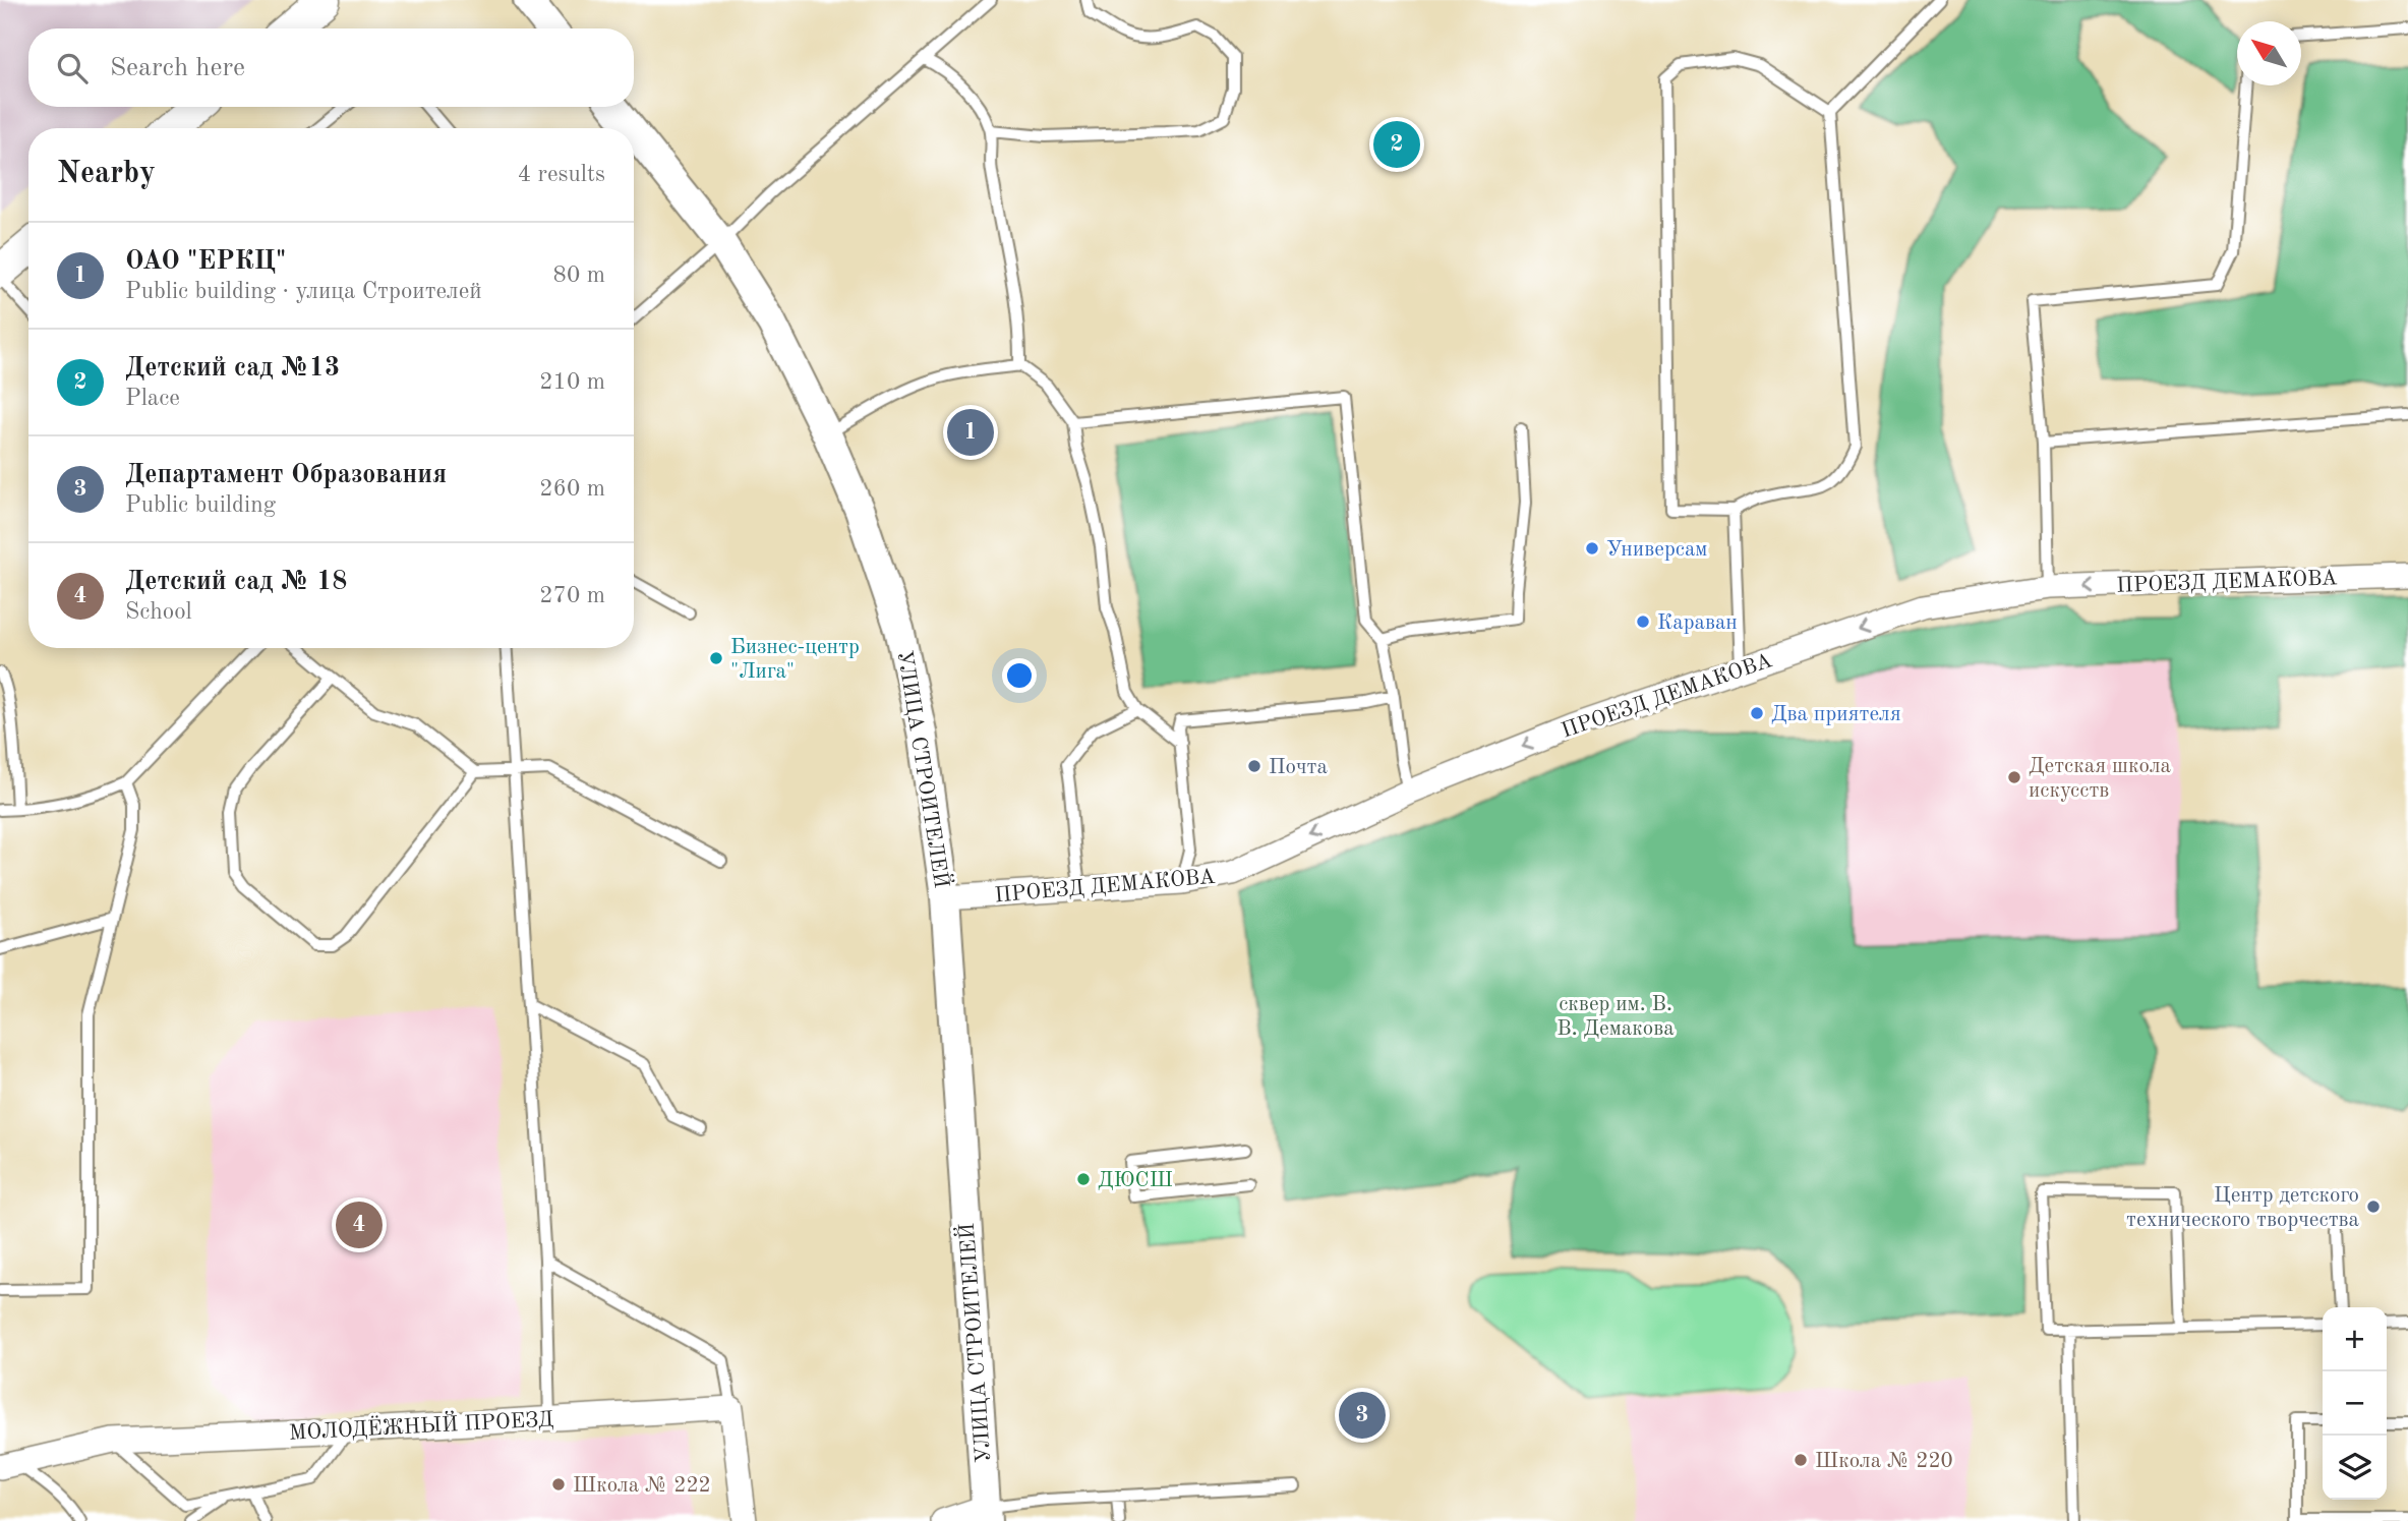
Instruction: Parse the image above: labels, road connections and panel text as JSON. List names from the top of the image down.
{
  "streets": {
    "street": ["ПРОЕЗД ДЕМАКОВА", "УЛИЦА СТРОИТЕЛЕЙ", "МОЛОДЁЖНЫЙ ПРОЕЗД"]
  },
  "crossings": [
    ["ПРОЕЗД ДЕМАКОВА", "УЛИЦА СТРОИТЕЛЕЙ"]
  ],
  "one_way": ["ПРОЕЗД ДЕМАКОВА"],
  "parks": ["сквер им. В. В. Демакова"],
  "places": [
    "Универсам",
    "Караван",
    "Бизнес-центр \"Лига\"",
    "Два приятеля",
    "Почта",
    "Детская школа искусств",
    "ДЮСШ",
    "Центр детского технического творчества",
    "Школа № 220",
    "Школа № 222"
  ],
  "north": "top left",
  "page": {
    "search": "Search here",
    "pins": [
      "2",
      "1",
      "4",
      "3"
    ],
    "heading": ["Nearby", "4 results"],
    "list": [
      {
        "mark": "1",
        "name": "ОАО \"ЕРКЦ\"",
        "note": "Public building · улица Строителей",
        "value": "80 m"
      },
      {
        "mark": "2",
        "name": "Детский сад №13",
        "note": "Place",
        "value": "210 m"
      },
      {
        "mark": "3",
        "name": "Департамент Образования",
        "note": "Public building",
        "value": "260 m"
      },
      {
        "mark": "4",
        "name": "Детский сад № 18",
        "note": "School",
        "value": "270 m"
      }
    ],
    "map_buttons": ["+", "−"]
  }
}
